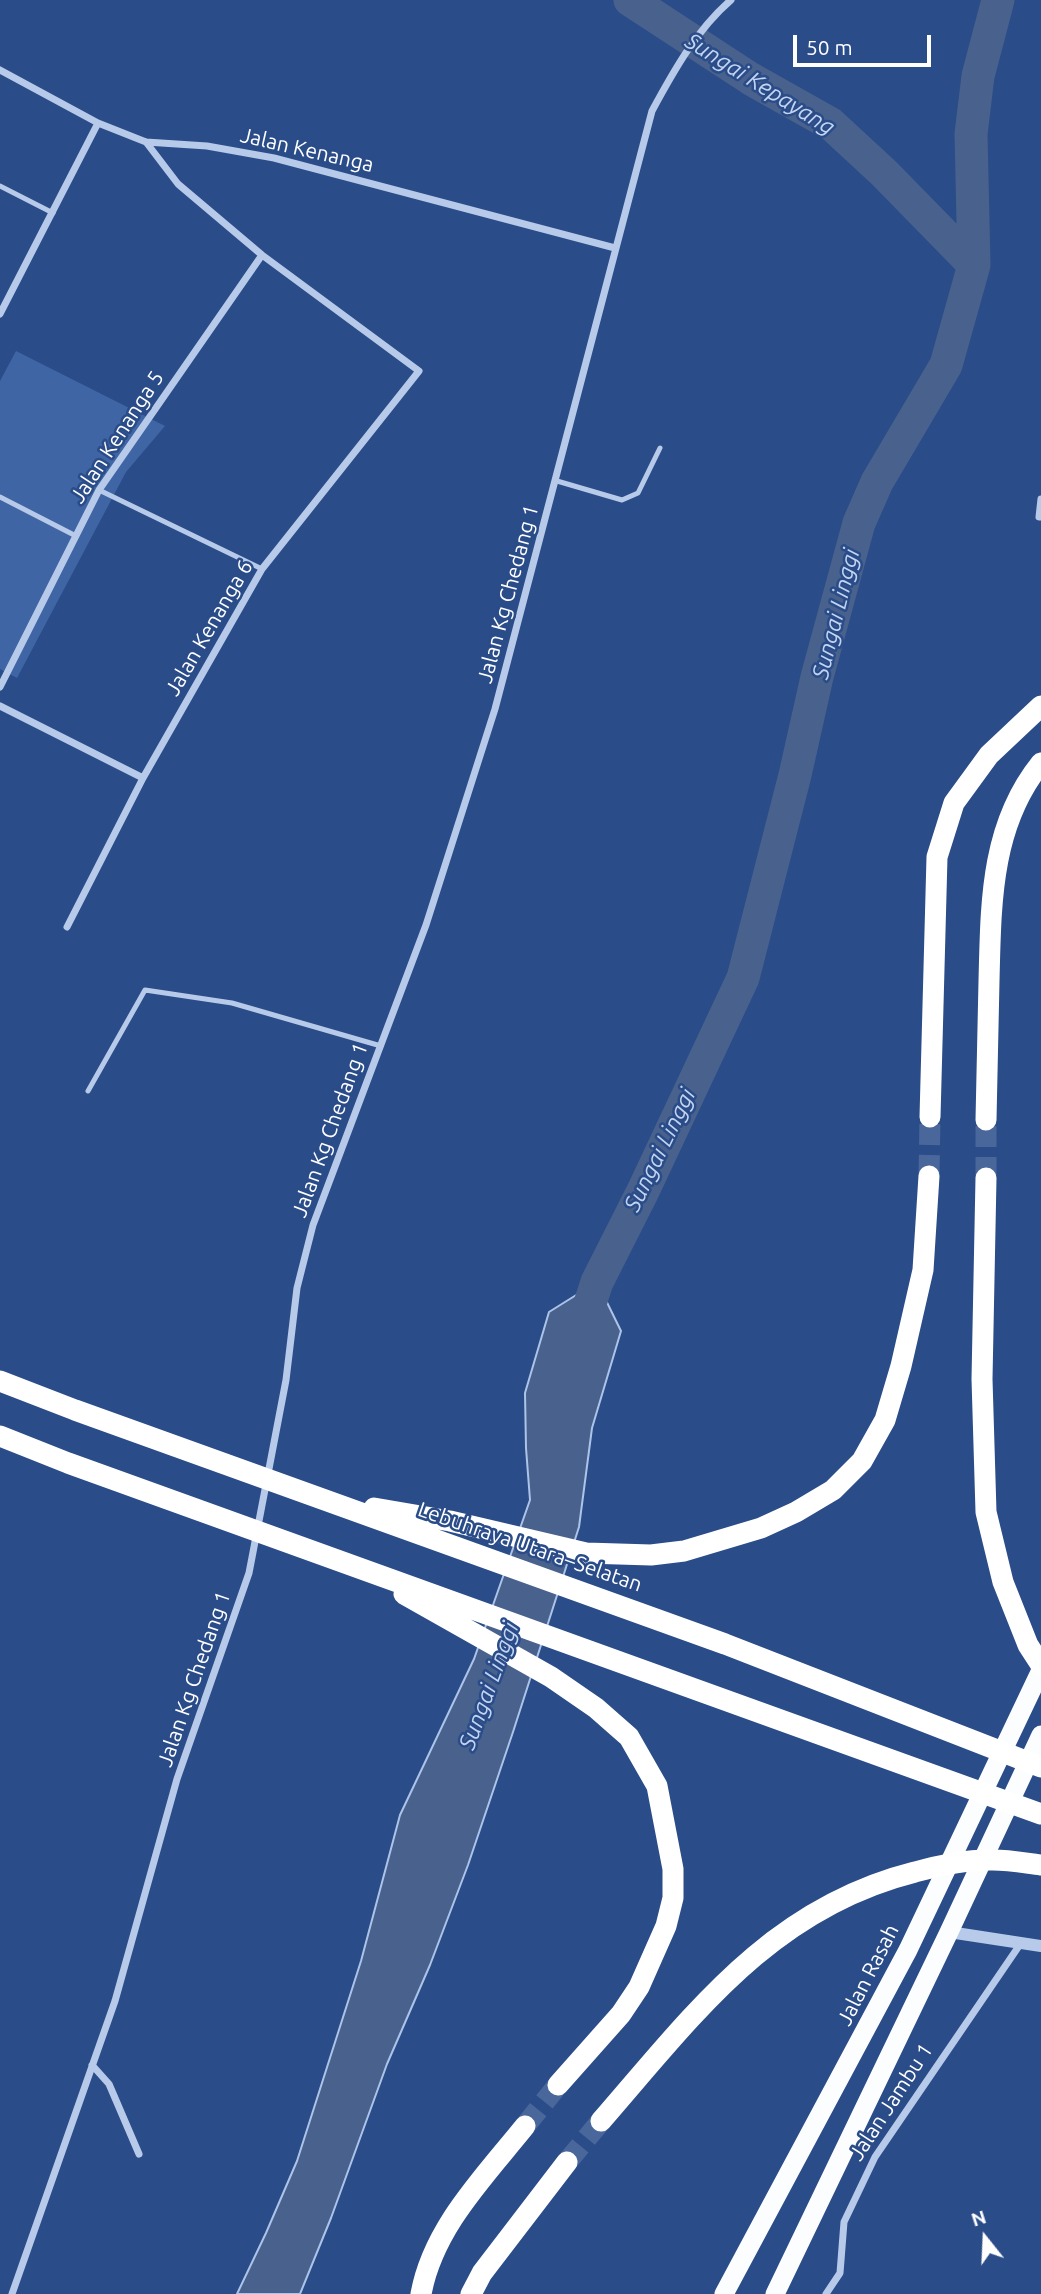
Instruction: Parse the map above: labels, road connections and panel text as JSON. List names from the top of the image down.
{
  "streets": {
    "highway": ["Lebuhraya Utara–Selatan", "Jalan Rasah"],
    "street": [
      "Jalan Kenanga",
      "Jalan Kenanga 5",
      "Jalan Kg Chedang 1",
      "Jalan Kenanga 6",
      "Jalan Jambu 1"
    ]
  },
  "crossings": [
    ["Jalan Kenanga", "Jalan Kg Chedang 1"],
    ["Jalan Kenanga 5", "Jalan Kenanga 6"]
  ],
  "water": ["Sungai Kepayang", "Sungai Linggi"],
  "scale_bar": "50 m",
  "north": "top"
}
